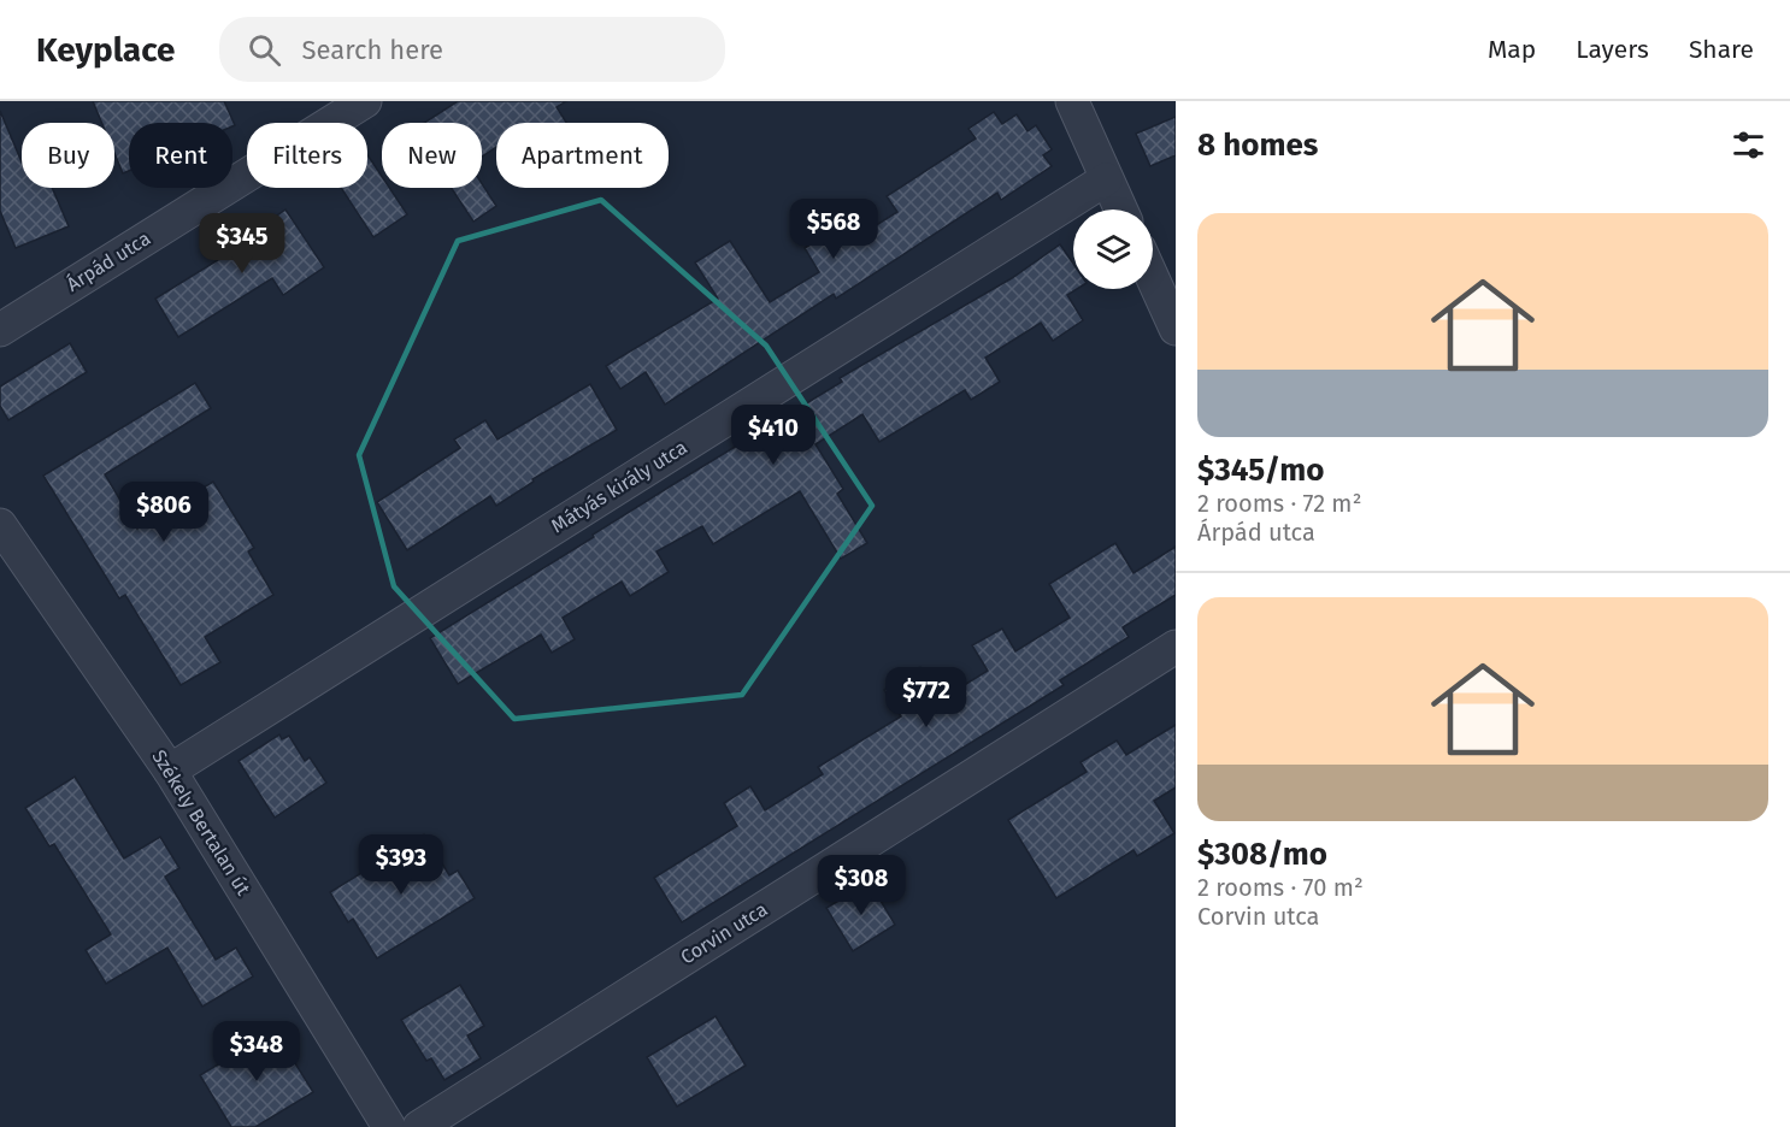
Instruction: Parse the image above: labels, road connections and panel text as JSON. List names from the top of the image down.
{
  "streets": {
    "street": [
      "Árpád utca",
      "Mátyás király utca",
      "Székely Bertalan út",
      "Corvin utca"
    ]
  },
  "crossings": [
    ["Mátyás király utca", "Székely Bertalan út"]
  ],
  "page": {
    "header": "Keyplace",
    "search": "Search here",
    "nav": ["Map", "Layers", "Share"],
    "heading": "8 homes",
    "chip": [
      "Buy",
      "Rent",
      "Filters",
      "New",
      "Apartment"
    ],
    "list": [
      {
        "name": "$345/mo",
        "note": "2 rooms · 72 m² · Árpád utca"
      },
      {
        "name": "$308/mo",
        "note": "2 rooms · 70 m² · Corvin utca"
      }
    ],
    "price": [
      "$568",
      "$345",
      "$410",
      "$806",
      "$772",
      "$393",
      "$308",
      "$348"
    ]
  }
}
